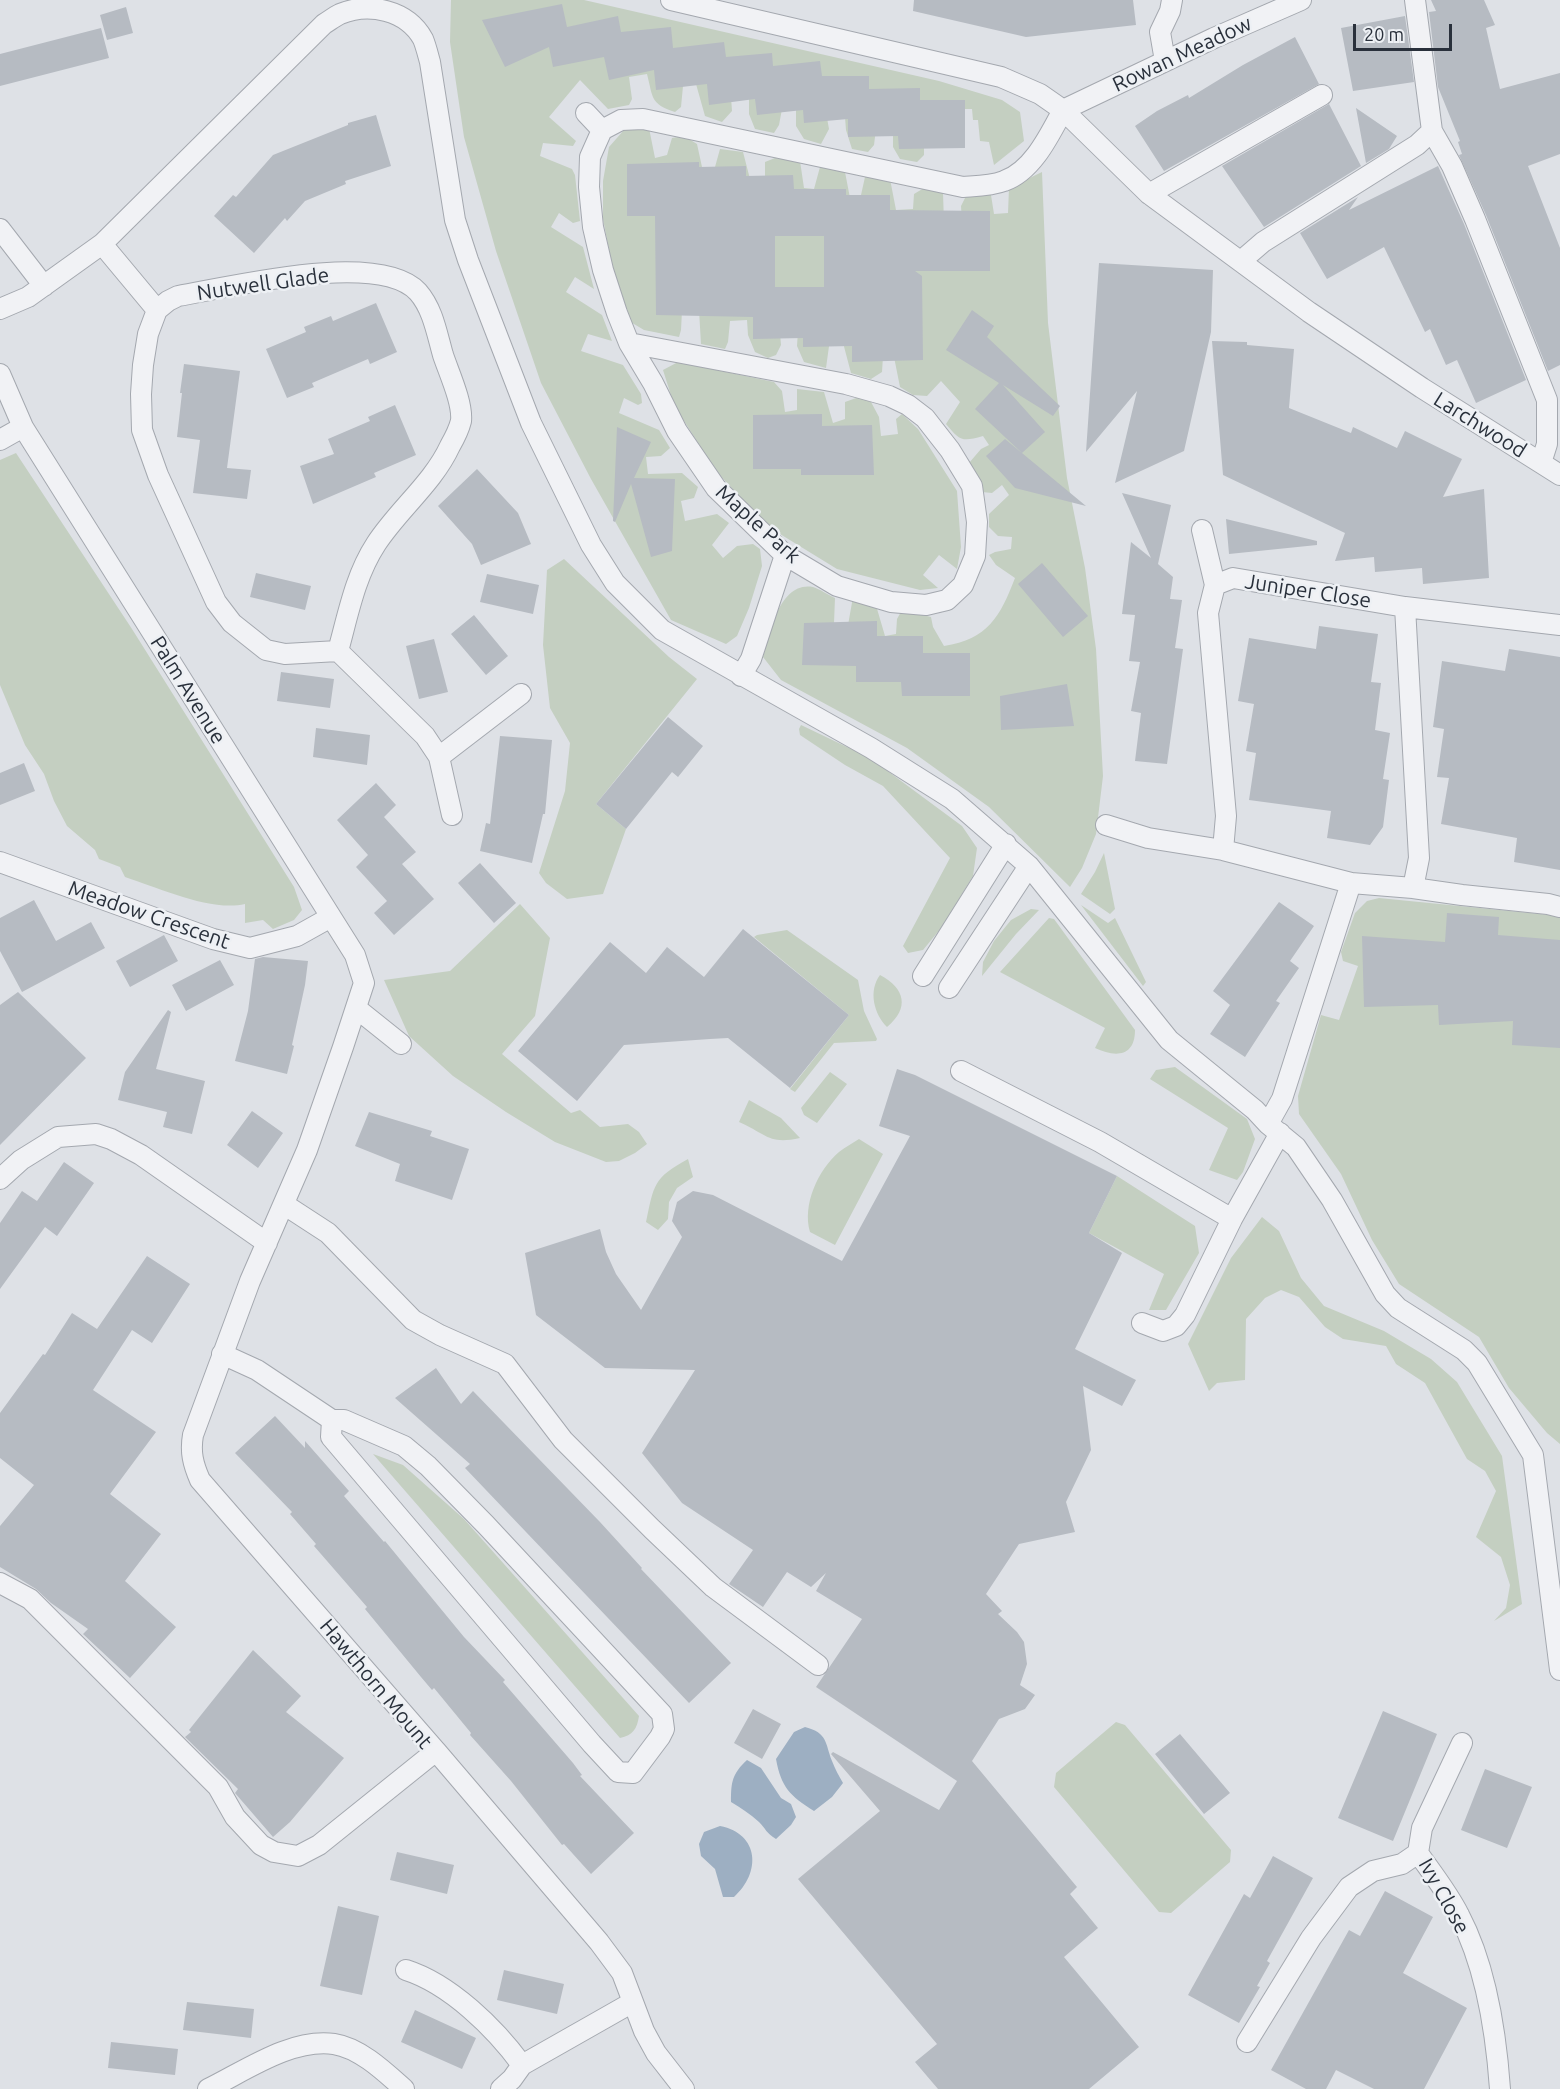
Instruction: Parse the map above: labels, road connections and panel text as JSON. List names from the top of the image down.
{
  "streets": {
    "lane": [
      "Rowan Meadow",
      "Nutwell Glade",
      "Larchwood",
      "Maple Park",
      "Juniper Close",
      "Palm Avenue",
      "Meadow Crescent",
      "Hawthorn Mount",
      "Ivy Close"
    ]
  },
  "crossings": [
    ["Rowan Meadow", "Larchwood"],
    ["Palm Avenue", "Meadow Crescent"],
    ["Palm Avenue", "Hawthorn Mount"]
  ],
  "scale_bar": "20 m"
}
